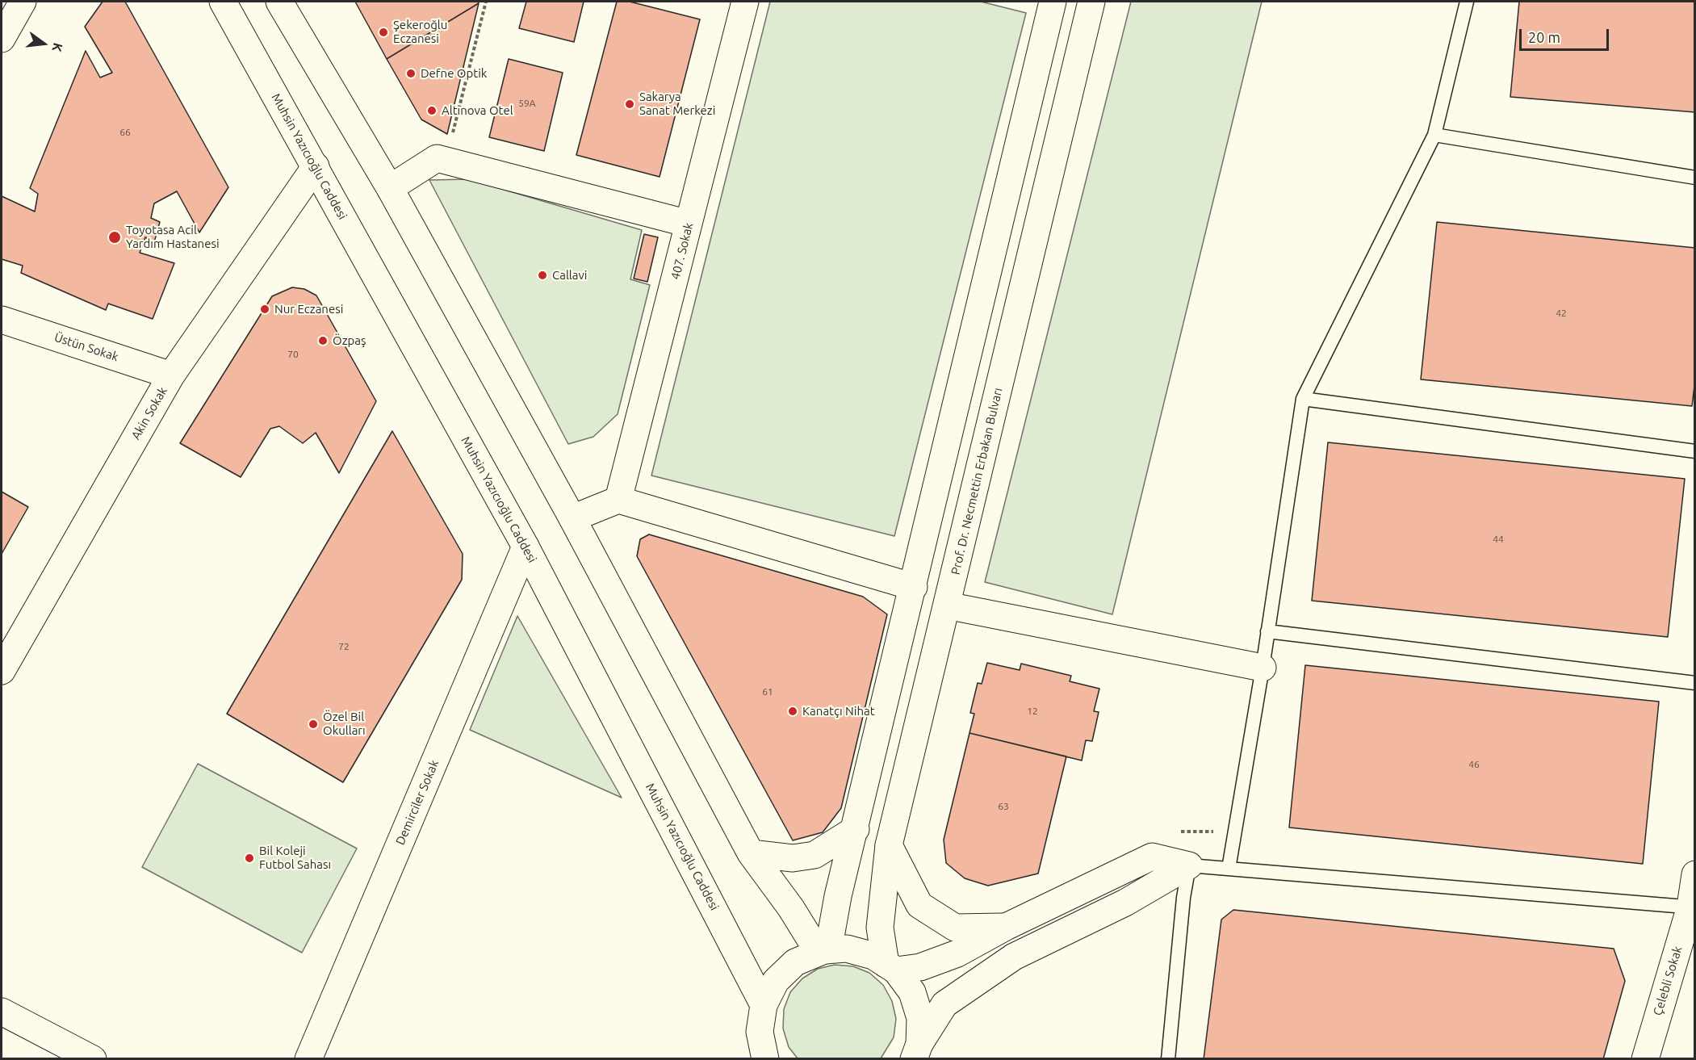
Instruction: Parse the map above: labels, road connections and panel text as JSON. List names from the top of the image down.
{
  "streets": {
    "main road": [
      "Muhsin Yazıcıoğlu Caddesi",
      "407. Sokak",
      "Üstün Sokak",
      "Akin Sokak",
      "Prof. Dr. Necmettin Erbakan Bulvarı",
      "Demirciler Sokak",
      "Çelebli Sokak"
    ]
  },
  "crossings": [
    ["Muhsin Yazıcıoğlu Caddesi", "Akin Sokak"],
    ["Muhsin Yazıcıoğlu Caddesi", "Demirciler Sokak"],
    ["Üstün Sokak", "Akin Sokak"]
  ],
  "places": [
    "Şekeroğlu Eczanesi",
    "Defne Optik",
    "Sakarya Sanat Merkezi",
    "Altınova Otel",
    "Toyotasa Acil Yardım Hastanesi",
    "Callavi",
    "Nur Eczanesi",
    "Özpaş",
    "Kanatçı Nihat",
    "Özel Bil Okulları",
    "Bil Koleji Futbol Sahası"
  ],
  "house_numbers": [
    "59A",
    "66",
    "42",
    "70",
    "44",
    "72",
    "61",
    "12",
    "46",
    "63"
  ],
  "scale_bar": "20 m",
  "north": "right"
}
